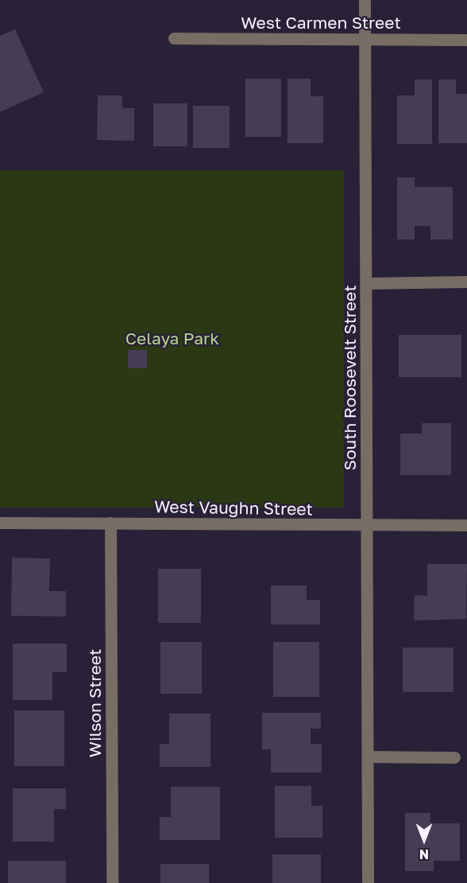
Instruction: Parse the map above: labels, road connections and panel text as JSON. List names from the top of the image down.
{
  "streets": {
    "street": [
      "West Carmen Street",
      "South Roosevelt Street",
      "West Vaughn Street",
      "Wilson Street"
    ]
  },
  "crossings": [
    ["West Carmen Street", "South Roosevelt Street"],
    ["South Roosevelt Street", "West Vaughn Street"],
    ["West Vaughn Street", "Wilson Street"]
  ],
  "parks": ["Celaya Park"],
  "north": "bottom"
}
